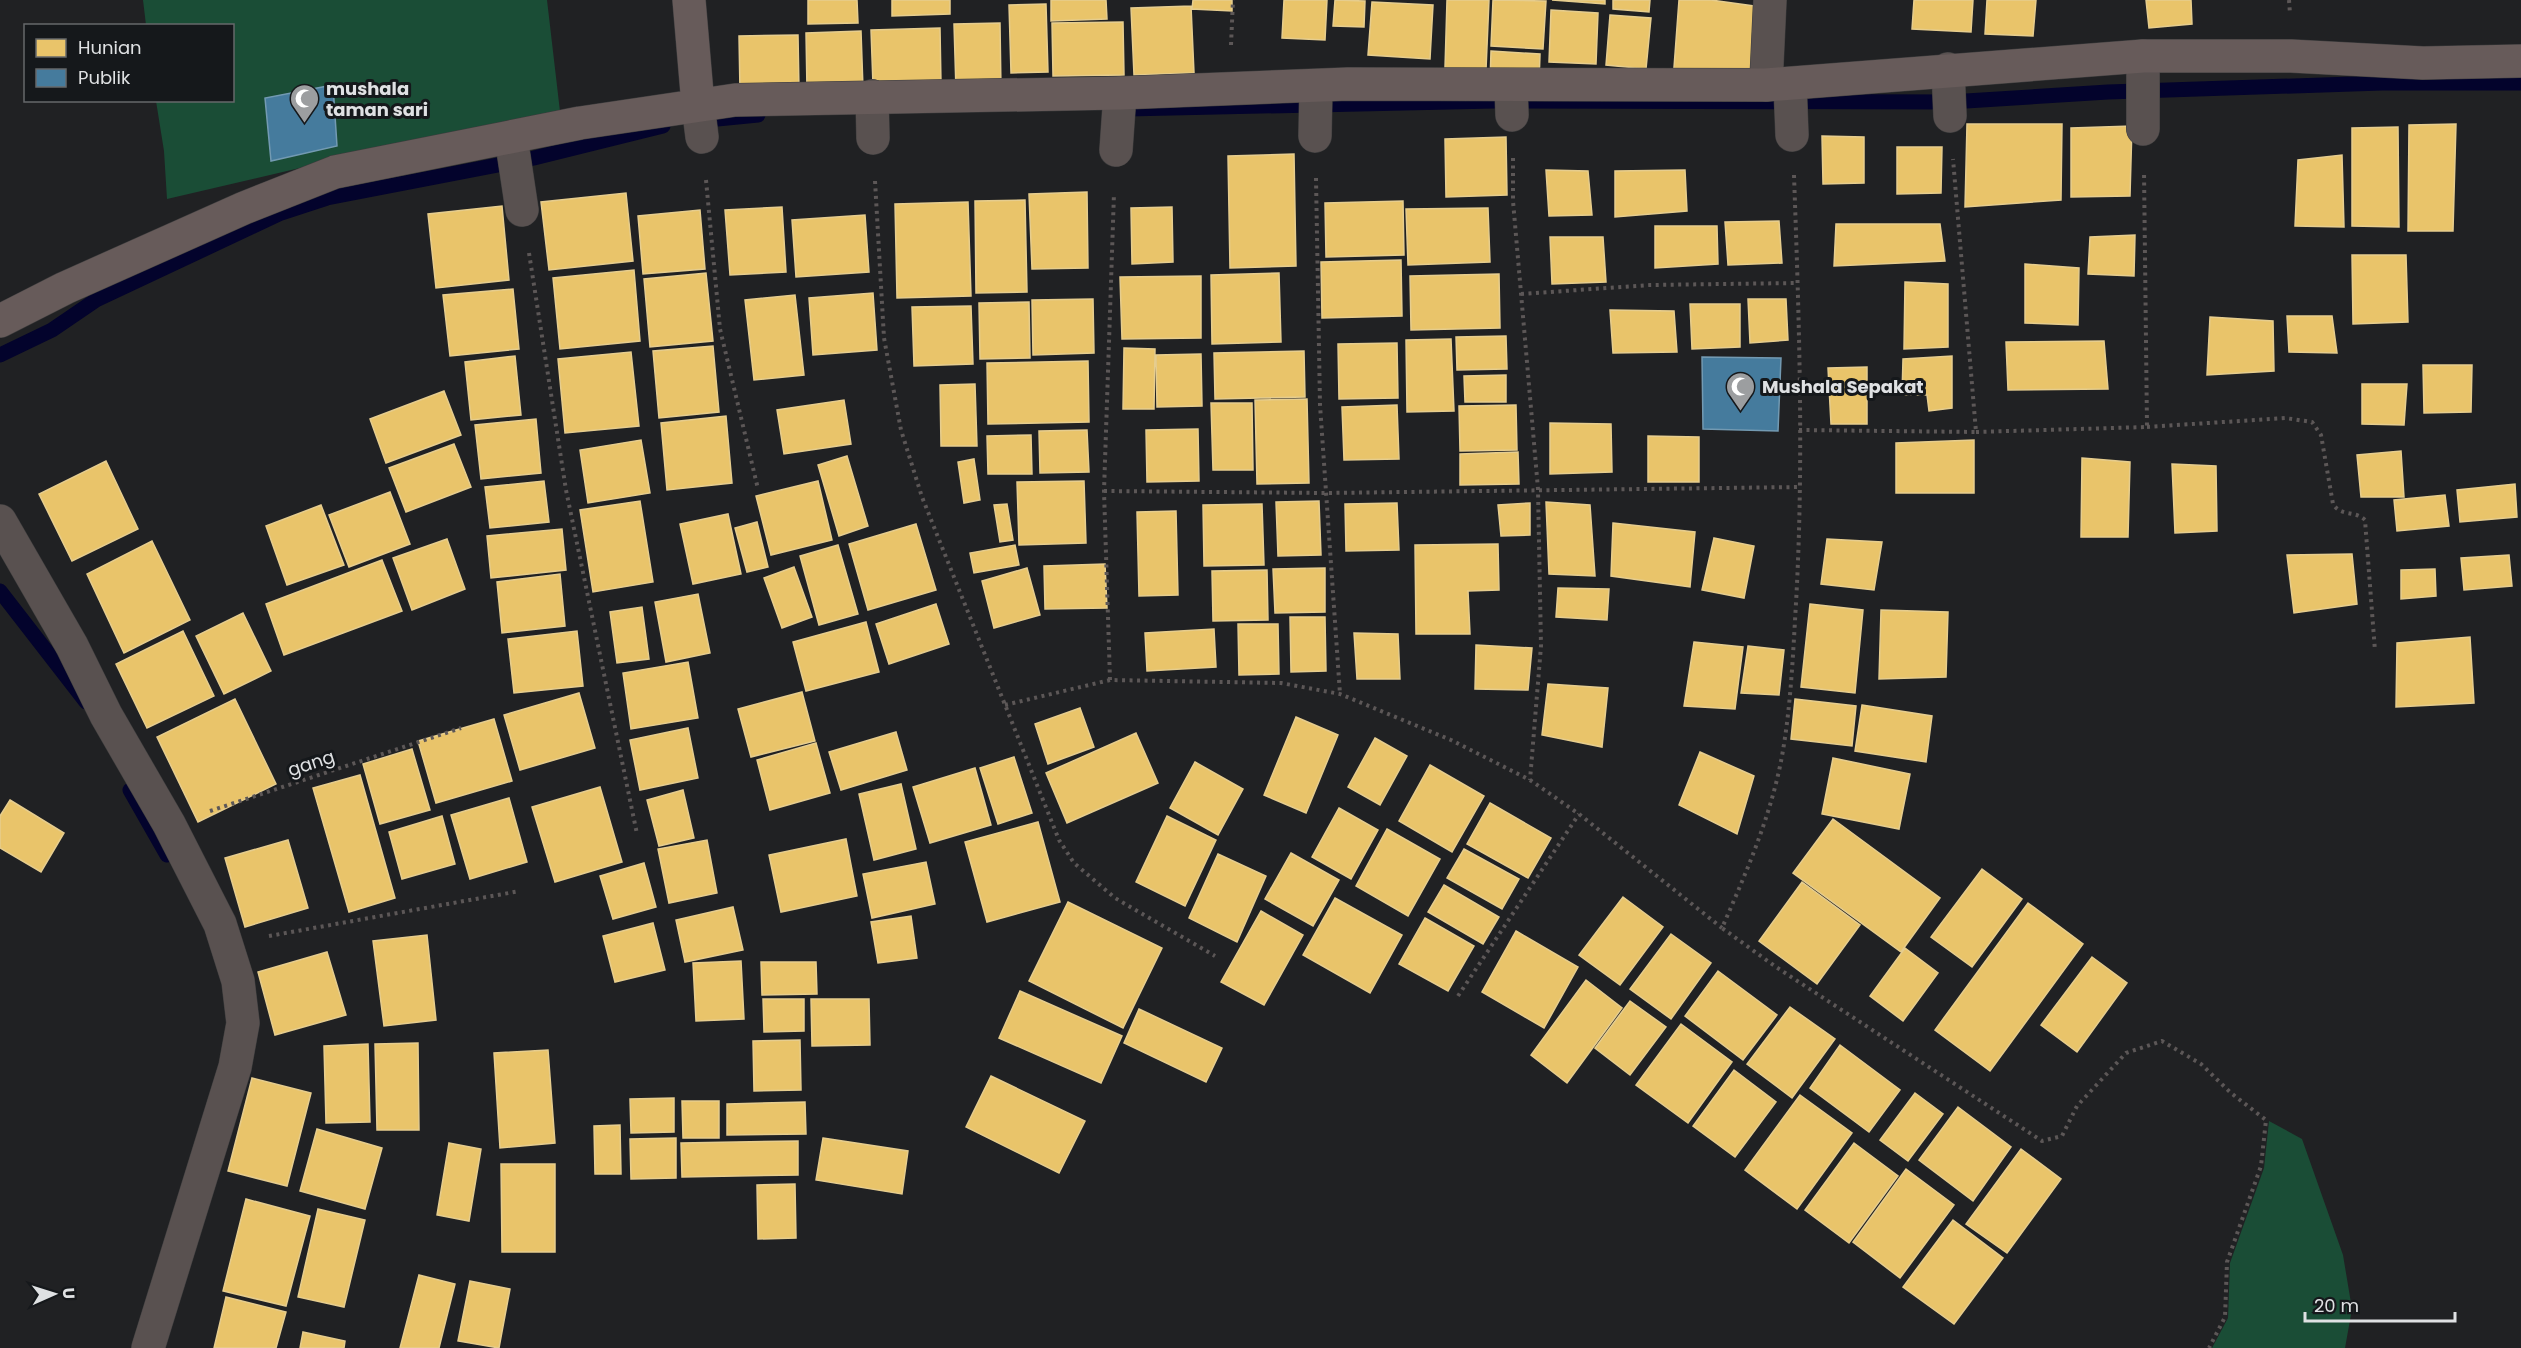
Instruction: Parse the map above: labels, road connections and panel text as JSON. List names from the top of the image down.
{
  "streets": {
    "path": ["gang"]
  },
  "places": {
    "mosque": ["mushala taman sari", "Mushala Sepakat"]
  },
  "legend": ["Hunian", "Publik"],
  "scale_bar": "20 m",
  "north": "right"
}
